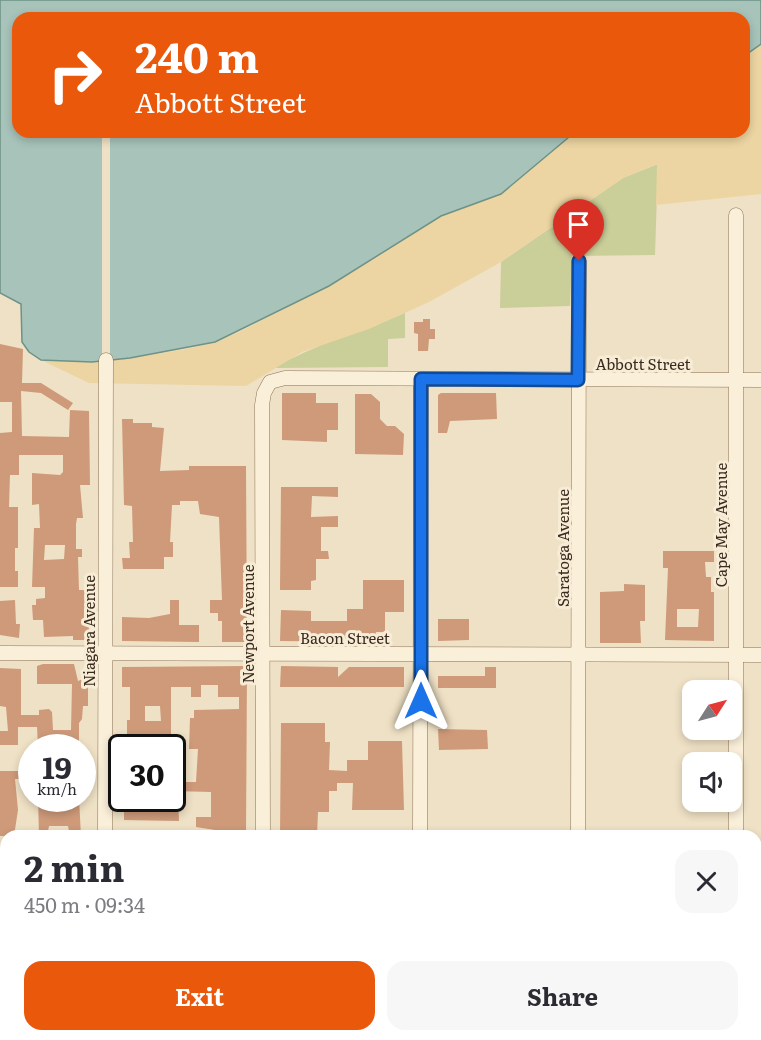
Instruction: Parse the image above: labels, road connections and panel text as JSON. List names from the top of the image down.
{
  "streets": {
    "street": [
      "Abbott Street",
      "Cape May Avenue",
      "Saratoga Avenue",
      "Newport Avenue",
      "Niagara Avenue",
      "Bacon Street"
    ]
  },
  "crossings": [
    ["Abbott Street", "Cape May Avenue"],
    ["Abbott Street", "Saratoga Avenue"],
    ["Abbott Street", "Newport Avenue"],
    ["Cape May Avenue", "Bacon Street"],
    ["Saratoga Avenue", "Bacon Street"],
    ["Newport Avenue", "Bacon Street"],
    ["Niagara Avenue", "Bacon Street"]
  ],
  "north": "top right",
  "page": {
    "turn": ["240 m", "Abbott Street"],
    "speed": "19 km/h",
    "limit": "30",
    "heading": ["2 min", "450 m · 09:34"],
    "buttons": ["Exit", "Share"]
  }
}
